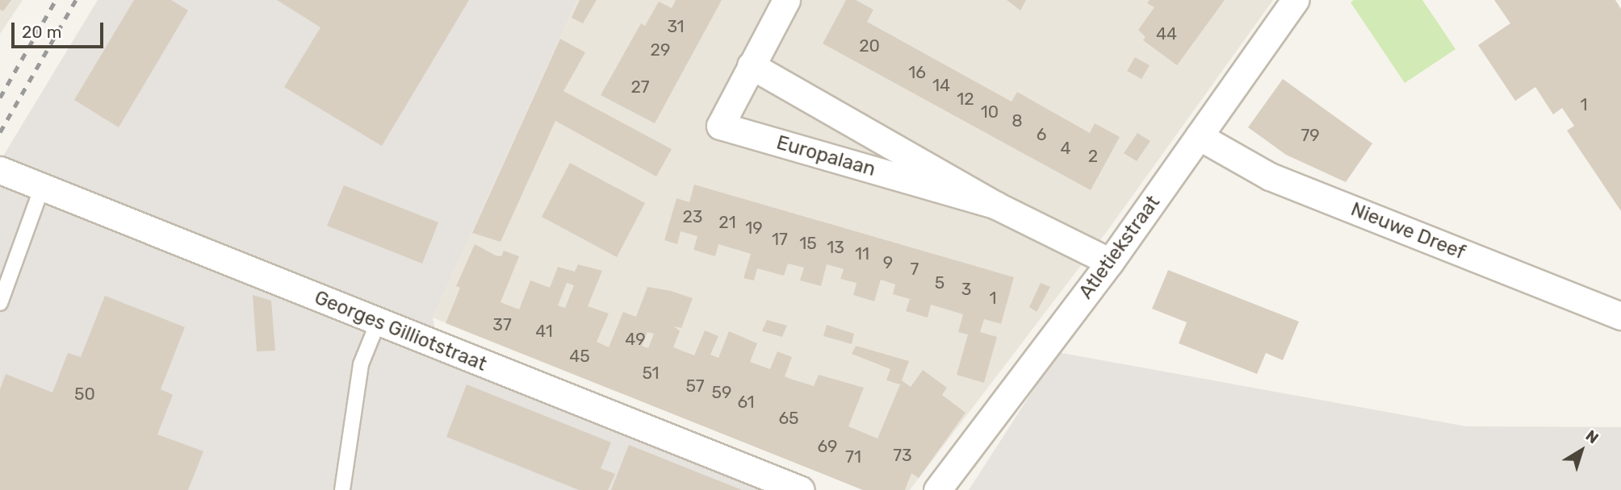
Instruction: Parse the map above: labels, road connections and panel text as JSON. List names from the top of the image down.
{
  "streets": {
    "street": [
      "Europalaan",
      "Nieuwe Dreef",
      "Atletiekstraat",
      "Georges Gilliotstraat"
    ]
  },
  "crossings": [
    ["Europalaan", "Atletiekstraat"],
    ["Nieuwe Dreef", "Atletiekstraat"]
  ],
  "house_numbers": [
    "31",
    "44",
    "20",
    "29",
    "16",
    "14",
    "27",
    "12",
    "1",
    "10",
    "8",
    "6",
    "79",
    "4",
    "2",
    "23",
    "21",
    "19",
    "17",
    "15",
    "13",
    "11",
    "9",
    "7",
    "5",
    "3",
    "1",
    "37",
    "41",
    "49",
    "45",
    "51",
    "57",
    "59",
    "50",
    "61",
    "65",
    "69",
    "73",
    "71"
  ],
  "scale_bar": "20 m",
  "north": "top right"
}
